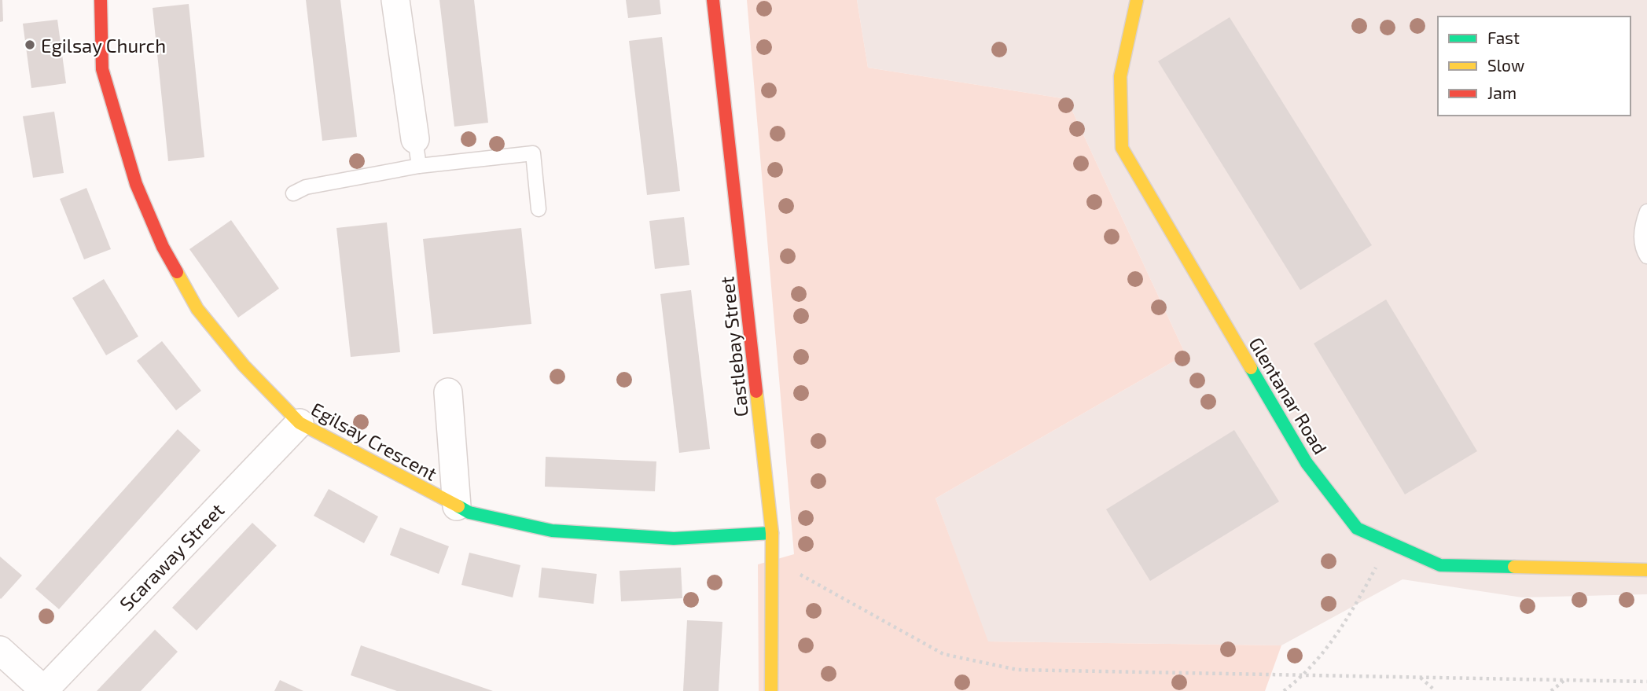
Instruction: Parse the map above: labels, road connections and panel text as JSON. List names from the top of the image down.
{
  "streets": {
    "street": [
      "Castlebay Street",
      "Glentanar Road",
      "Egilsay Crescent",
      "Scaraway Street"
    ]
  },
  "crossings": [
    ["Castlebay Street", "Egilsay Crescent"],
    ["Egilsay Crescent", "Scaraway Street"]
  ],
  "places": ["Egilsay Church"],
  "legend": ["Fast", "Slow", "Jam"]
}
